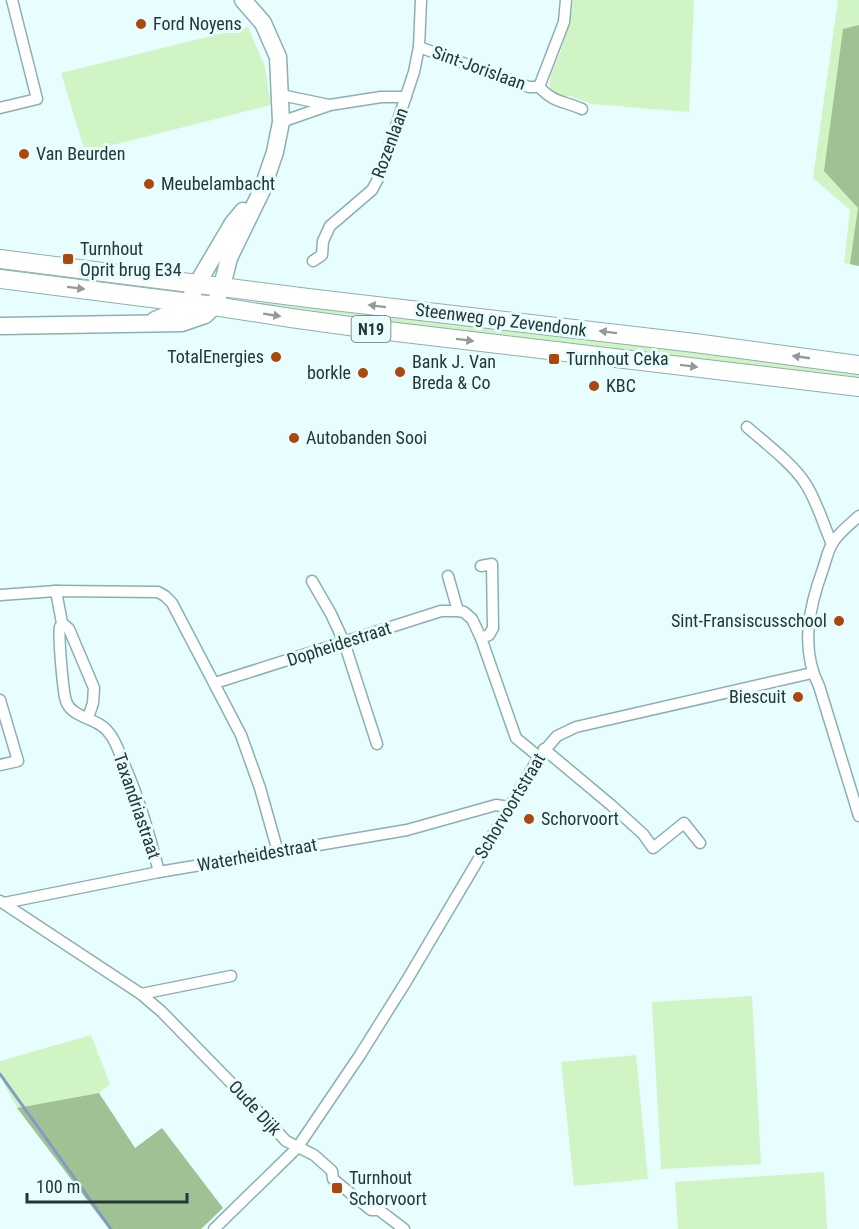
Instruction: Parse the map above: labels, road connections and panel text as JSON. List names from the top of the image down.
{
  "streets": {
    "main road": ["Steenweg op Zevendonk", "N19"],
    "street": [
      "Sint-Jorislaan",
      "Rozenlaan",
      "Dopheidestraat",
      "Taxandriastraat",
      "Schorvoortstraat",
      "Waterheidestraat",
      "Oude Dijk"
    ]
  },
  "crossings": [
    ["Sint-Jorislaan", "Rozenlaan"],
    ["Taxandriastraat", "Waterheidestraat"],
    ["Schorvoortstraat", "Waterheidestraat"],
    ["Schorvoortstraat", "Oude Dijk"],
    ["Waterheidestraat", "Oude Dijk"]
  ],
  "places": {
    "other": [
      "Ford Noyens",
      "Van Beurden",
      "Meubelambacht",
      "TotalEnergies",
      "Bank J. Van Breda & Co",
      "borkle",
      "KBC",
      "Autobanden Sooi",
      "Sint-Fransiscusschool",
      "Biescuit",
      "Schorvoort"
    ],
    "transit": ["Turnhout Oprit brug E34", "Turnhout Ceka", "Turnhout Schorvoort"]
  },
  "scale_bar": "100 m"
}
